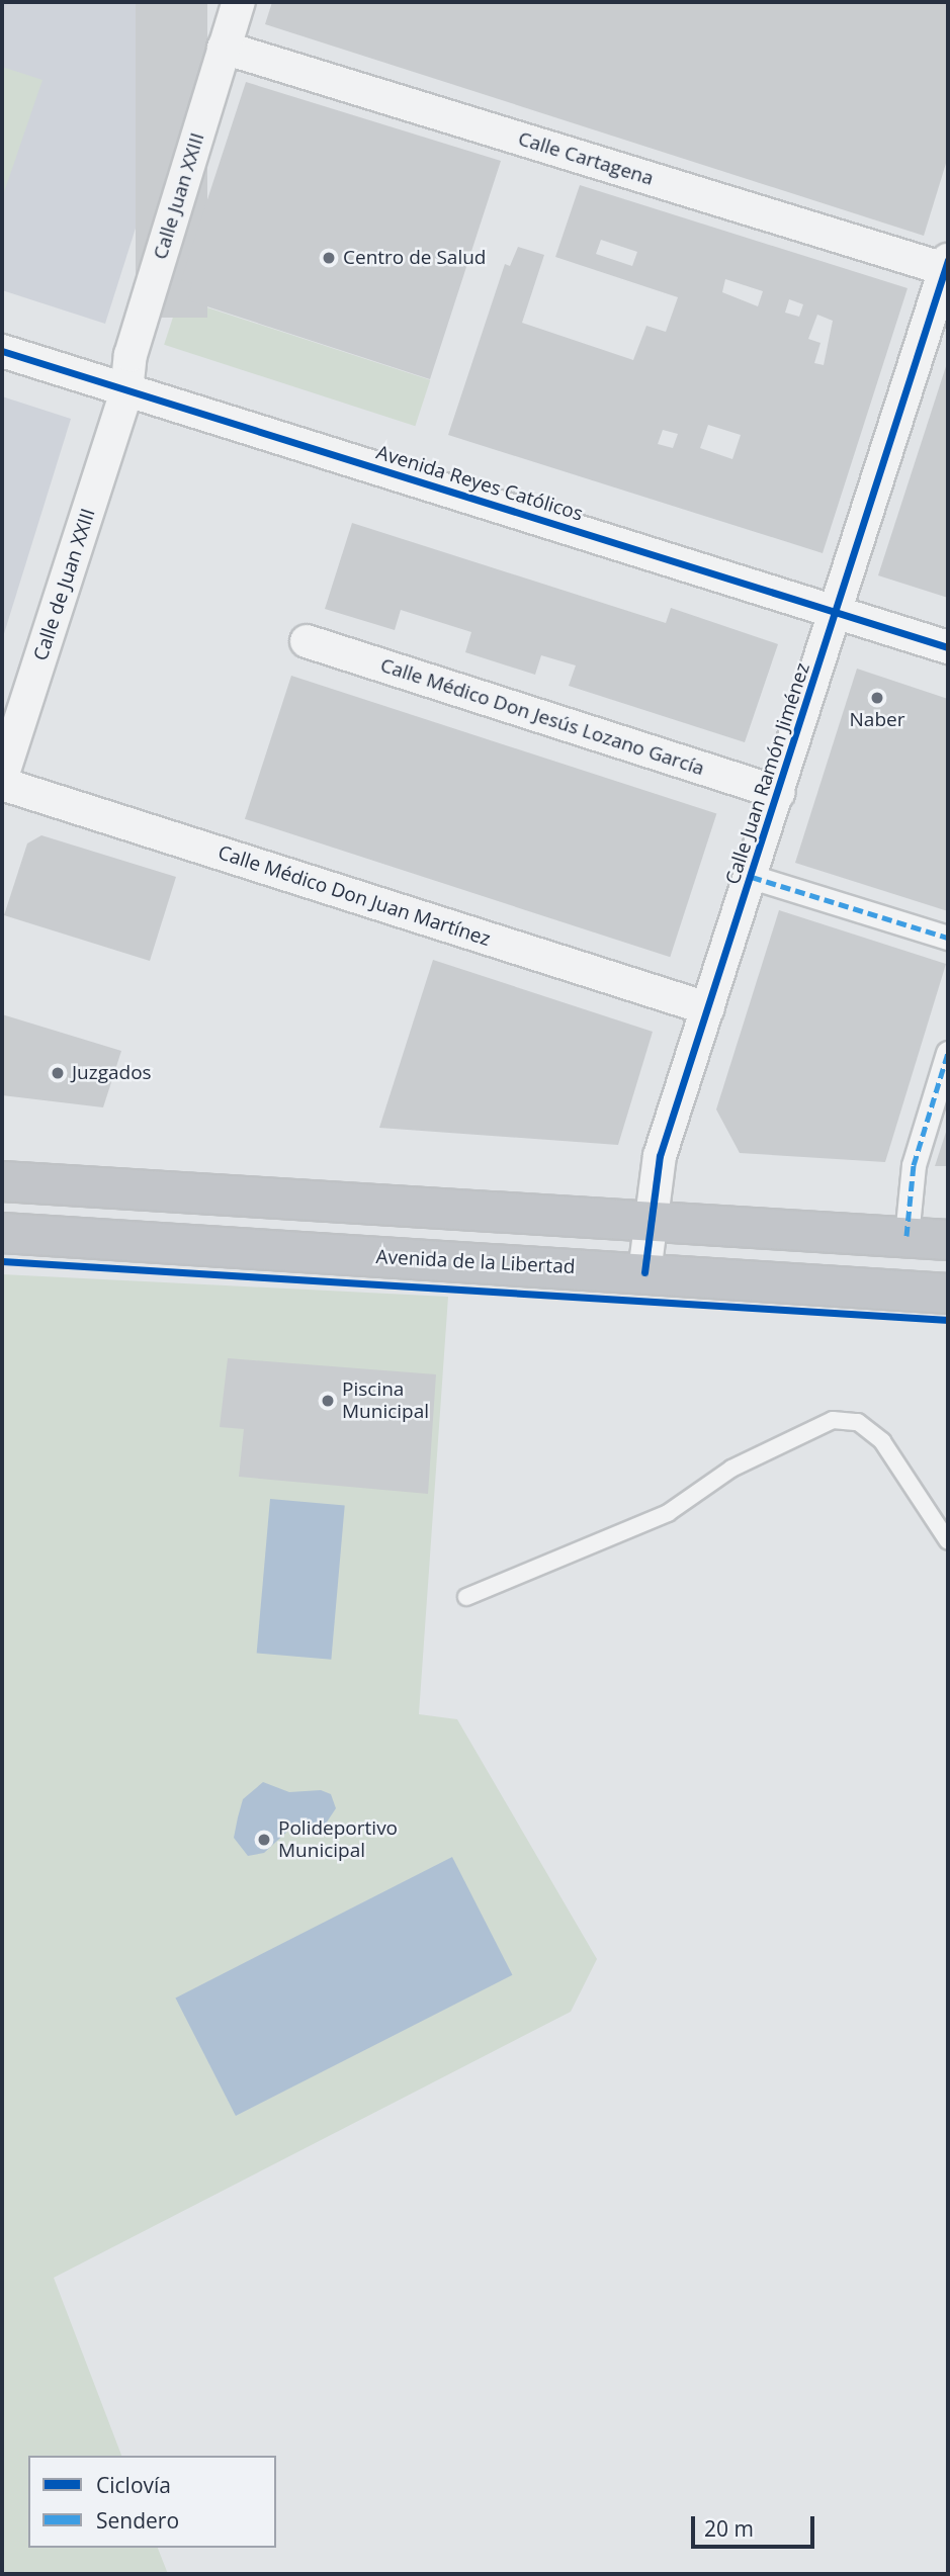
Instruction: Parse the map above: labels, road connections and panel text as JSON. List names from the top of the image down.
{
  "streets": {
    "main road": ["Avenida de la Libertad"],
    "street": [
      "Calle Cartagena",
      "Calle Juan XXIII",
      "Avenida Reyes Católicos",
      "Calle de Juan XXIII",
      "Calle Médico Don Jesús Lozano García",
      "Calle Juan Ramón Jiménez",
      "Calle Médico Don Juan Martínez"
    ]
  },
  "crossings": [
    ["Calle Cartagena", "Calle Juan XXIII"],
    ["Calle Cartagena", "Calle Juan Ramón Jiménez"],
    ["Calle Juan XXIII", "Avenida Reyes Católicos"],
    ["Calle Juan XXIII", "Calle de Juan XXIII"],
    ["Avenida Reyes Católicos", "Calle de Juan XXIII"],
    ["Avenida Reyes Católicos", "Calle Juan Ramón Jiménez"],
    ["Calle Médico Don Jesús Lozano García", "Calle Juan Ramón Jiménez"],
    ["Calle Juan Ramón Jiménez", "Calle Médico Don Juan Martínez"],
    ["Calle Juan Ramón Jiménez", "Avenida de la Libertad"]
  ],
  "places": [
    "Centro de Salud",
    "Naber",
    "Juzgados",
    "Piscina Municipal",
    "Polideportivo Municipal"
  ],
  "legend": ["Ciclovía", "Sendero"],
  "scale_bar": "20 m"
}
